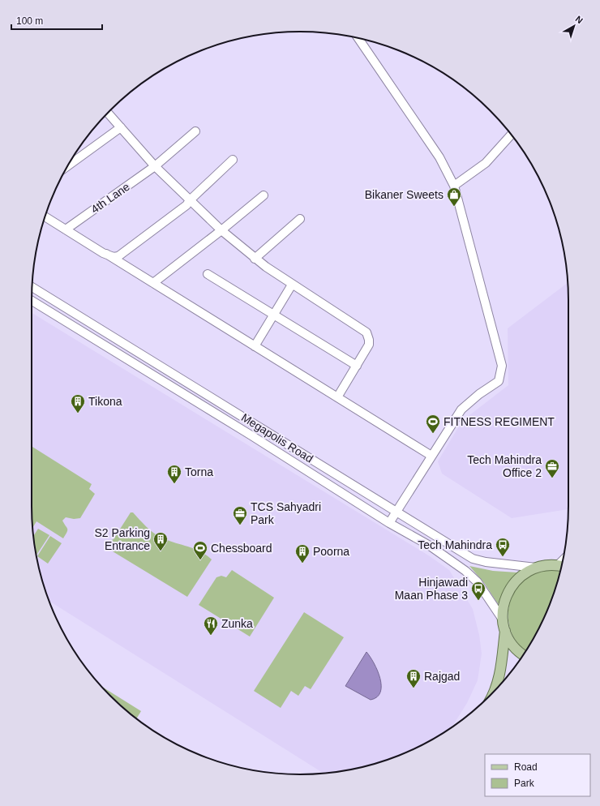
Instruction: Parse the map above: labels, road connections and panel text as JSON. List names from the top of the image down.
{
  "streets": {
    "street": ["4th Lane", "Megapolis Road"]
  },
  "places": {
    "shop": ["Bikaner Sweets"],
    "building": [
      "Tikona",
      "Torna",
      "S2 Parking Entrance",
      "Poorna",
      "Rajgad"
    ],
    "sports": ["FITNESS REGIMENT", "Chessboard"],
    "office": ["Tech Mahindra Office 2", "TCS Sahyadri Park"],
    "bus stop": ["Tech Mahindra", "Hinjawadi Maan Phase 3"],
    "restaurant": ["Zunka"]
  },
  "legend": ["Road", "Park"],
  "scale_bar": "100 m",
  "north": "top right"
}
